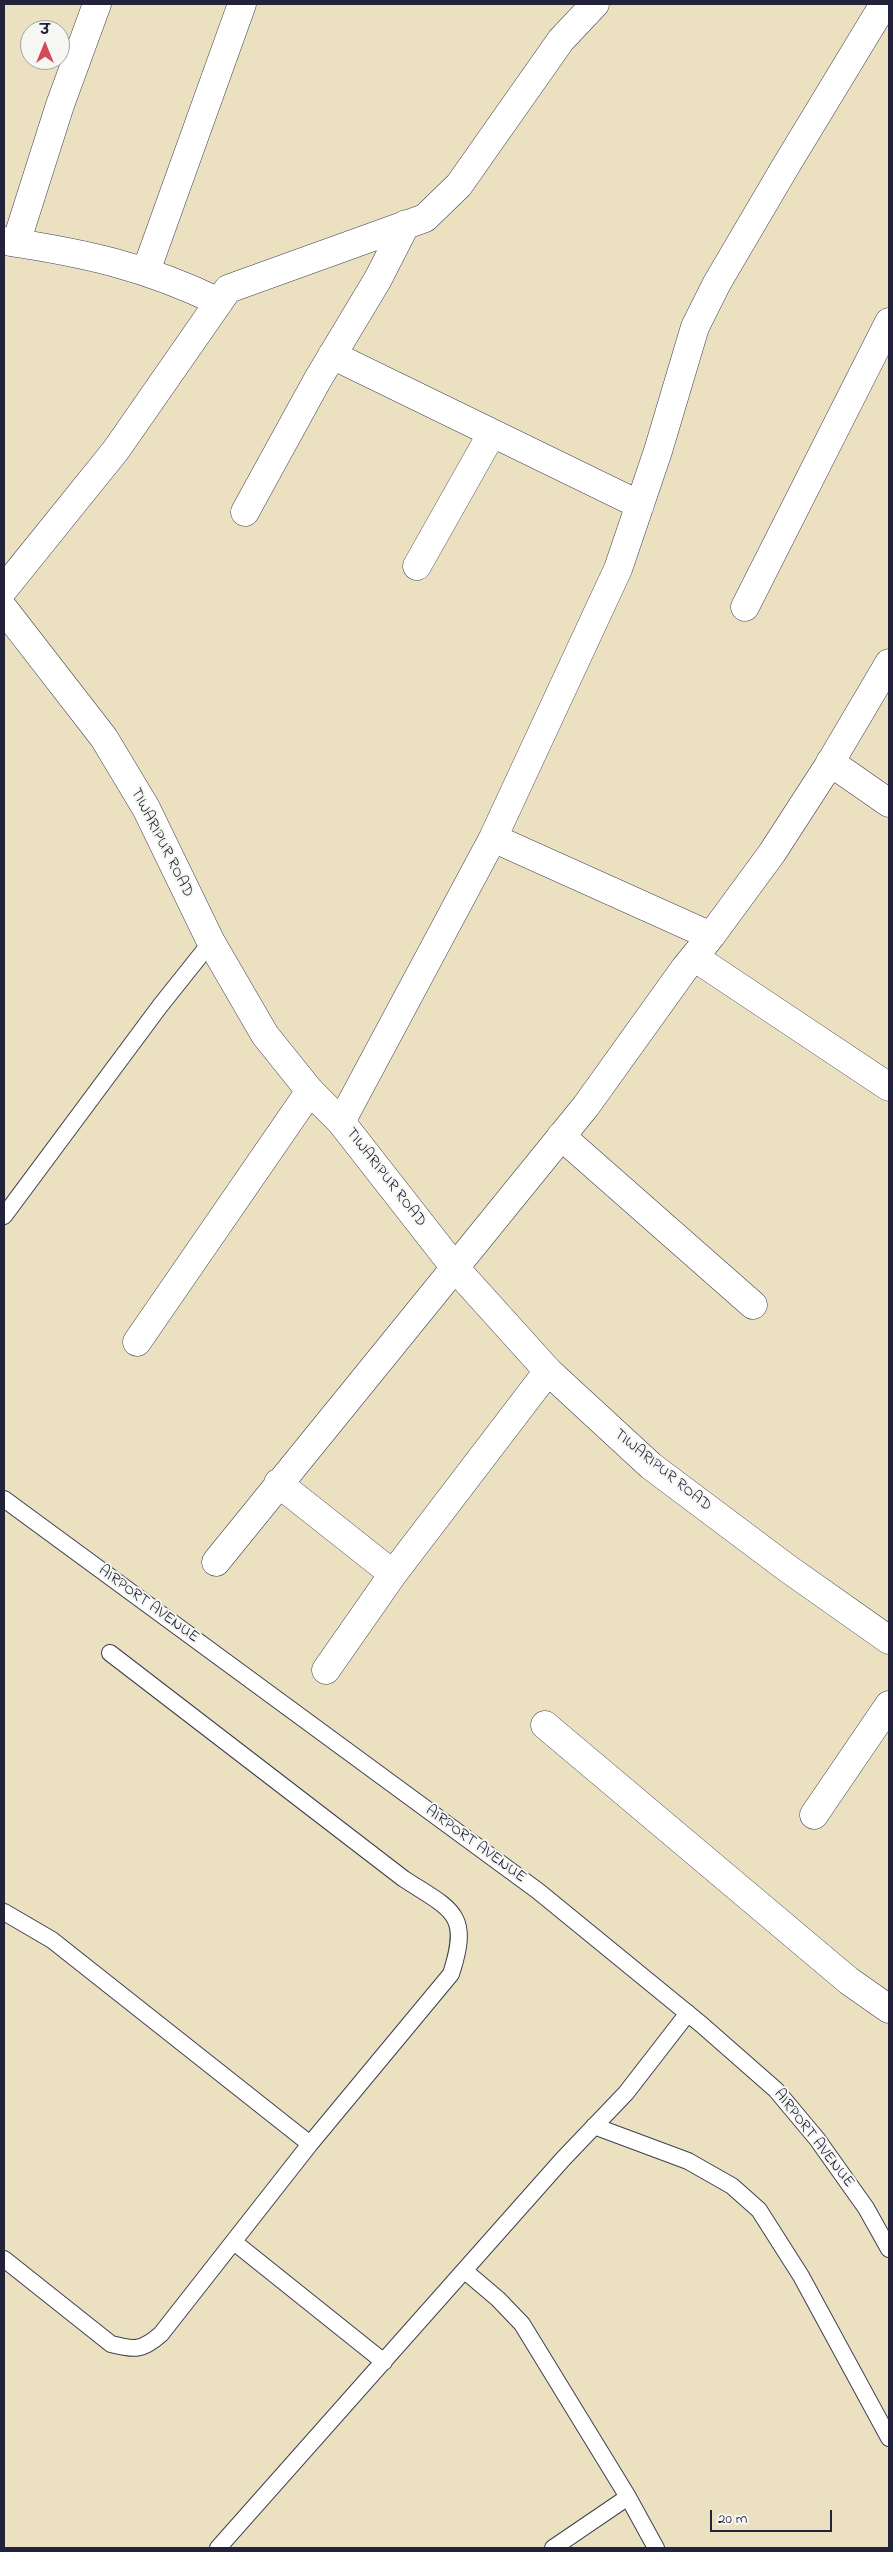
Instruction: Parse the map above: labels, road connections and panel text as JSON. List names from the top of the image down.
{
  "streets": {
    "street": ["TIWARIPUR ROAD"],
    "lane": ["AIRPORT AVENUE"]
  },
  "scale_bar": "20 m",
  "north": "top"
}
